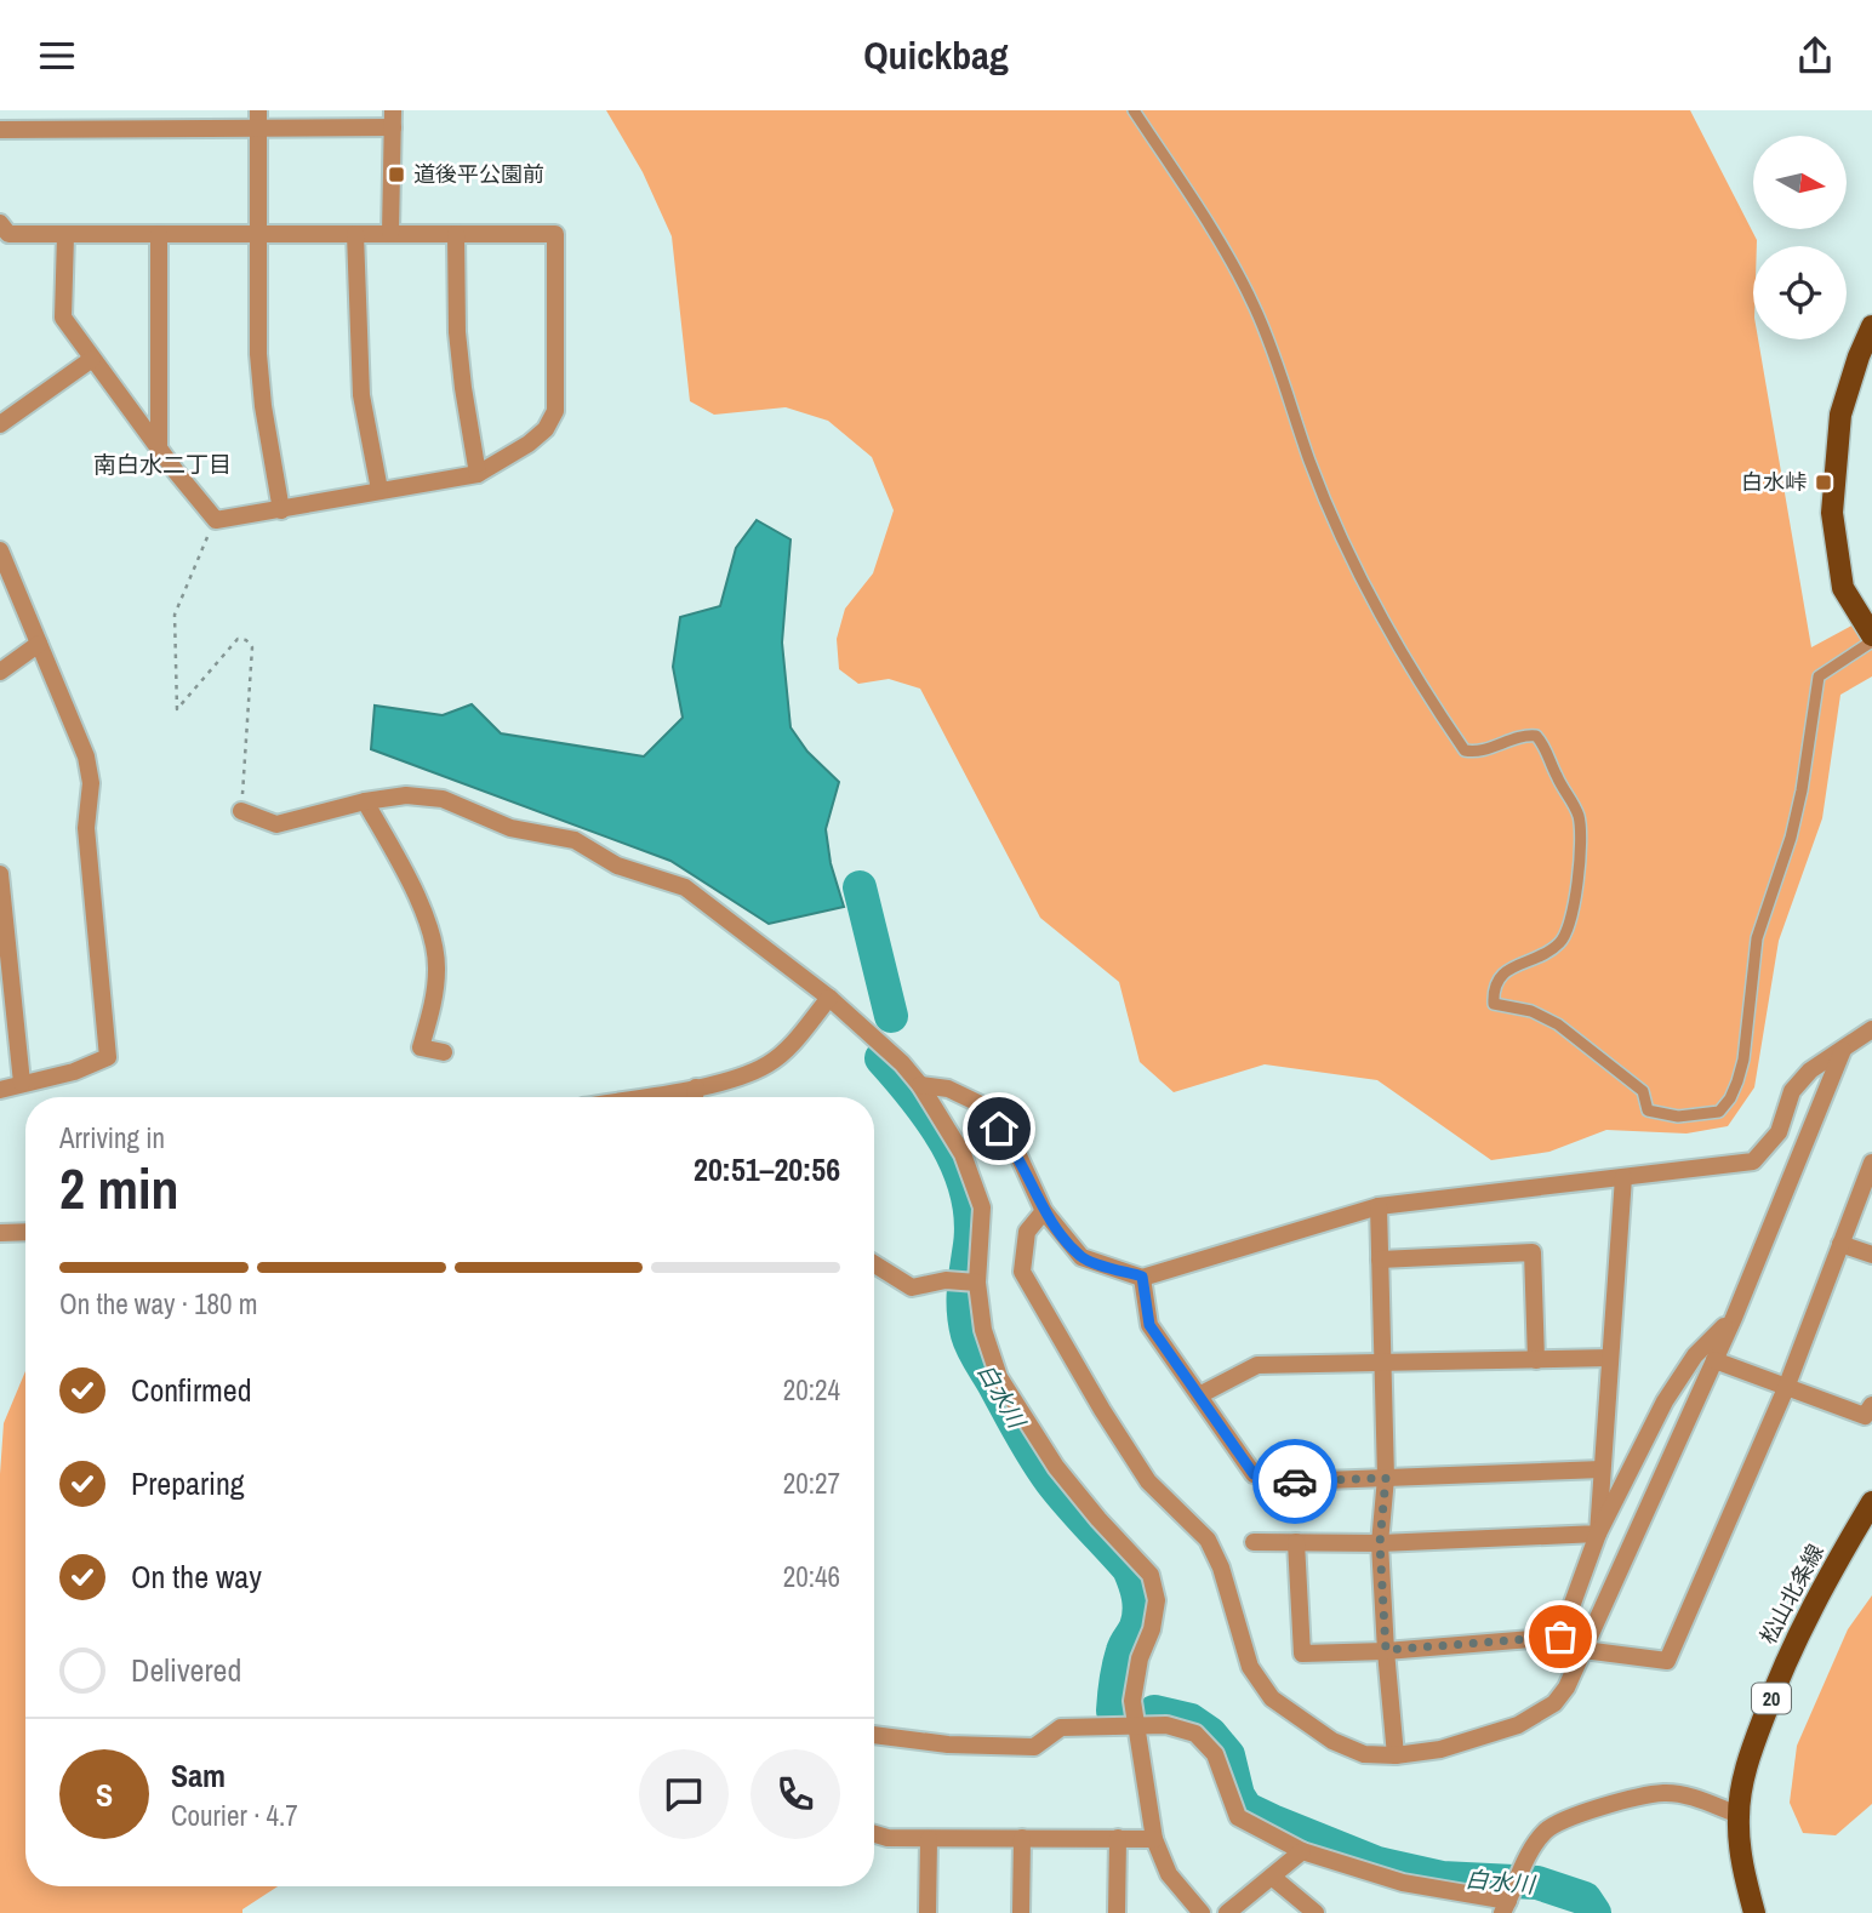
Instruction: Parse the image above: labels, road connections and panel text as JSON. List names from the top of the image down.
{
  "streets": {
    "main road": ["松山北条線", "20"]
  },
  "districts": ["南白水二丁目"],
  "water": ["白水川"],
  "places": {
    "transit": ["道後平公園前", "白水峠"]
  },
  "north": "right",
  "page": {
    "header": "Quickbag",
    "heading": ["2 min", "Arriving in", "20:51–20:56"],
    "panel": ["Sam", "Courier · 4.7"],
    "bar": "On the way · 180 m",
    "list": [
      ["Confirmed", "20:24"],
      ["Preparing", "20:27"],
      ["On the way", "20:46"],
      "Delivered"
    ],
    "round": "S"
  }
}
